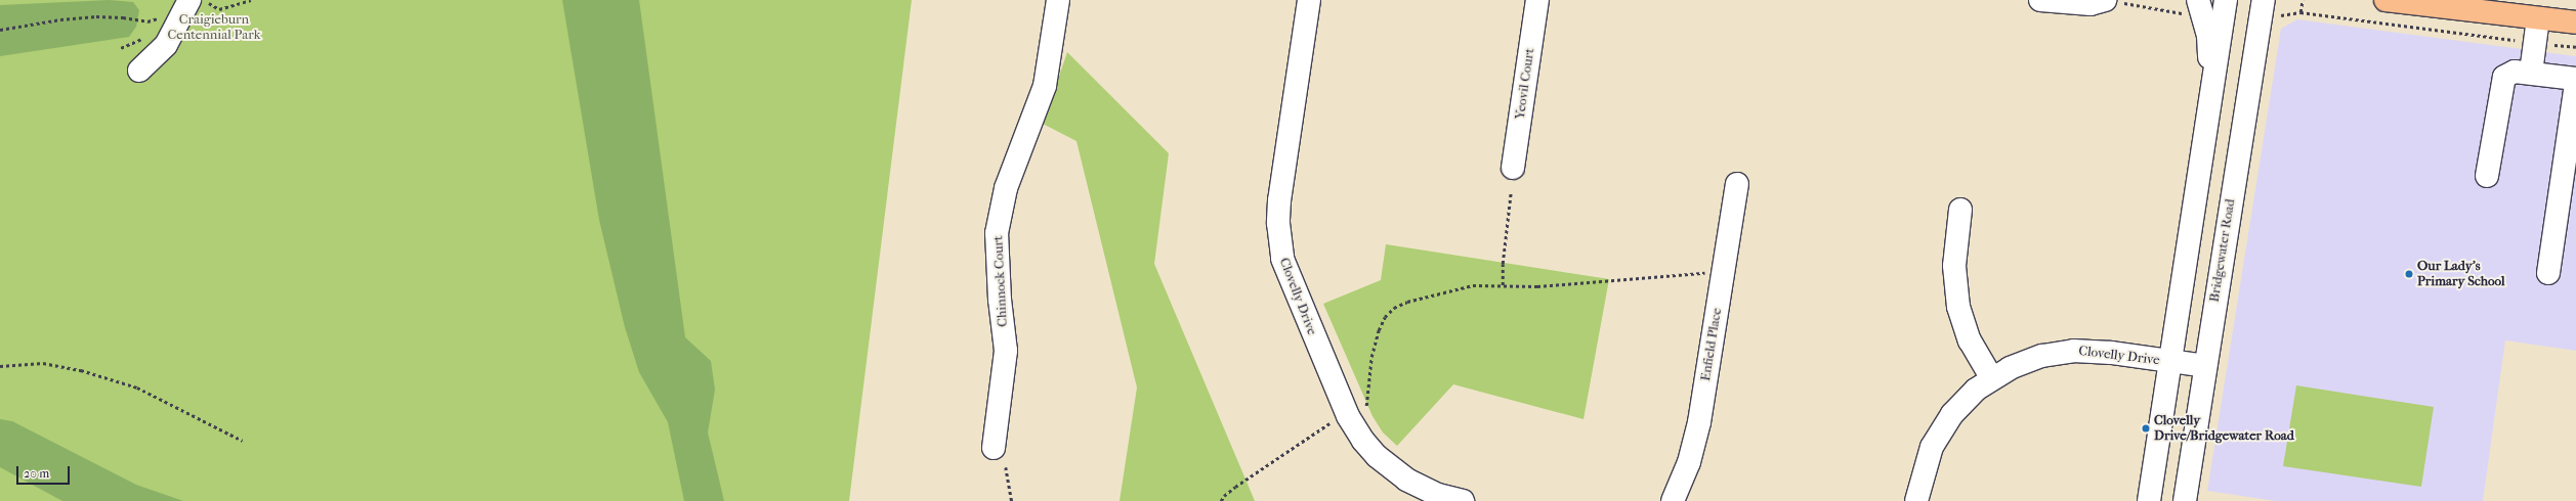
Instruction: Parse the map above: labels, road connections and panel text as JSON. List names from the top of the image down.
{
  "streets": {
    "street": [
      "Yeovil Court",
      "Bridgewater Road",
      "Chinnock Court",
      "Clovelly Drive",
      "Enfield Place"
    ]
  },
  "crossings": [
    ["Bridgewater Road", "Clovelly Drive"]
  ],
  "parks": ["Craigieburn Centennial Park"],
  "places": ["Our Lady's Primary School", "Clovelly Drive/Bridgewater Road"],
  "scale_bar": "20 m"
}
